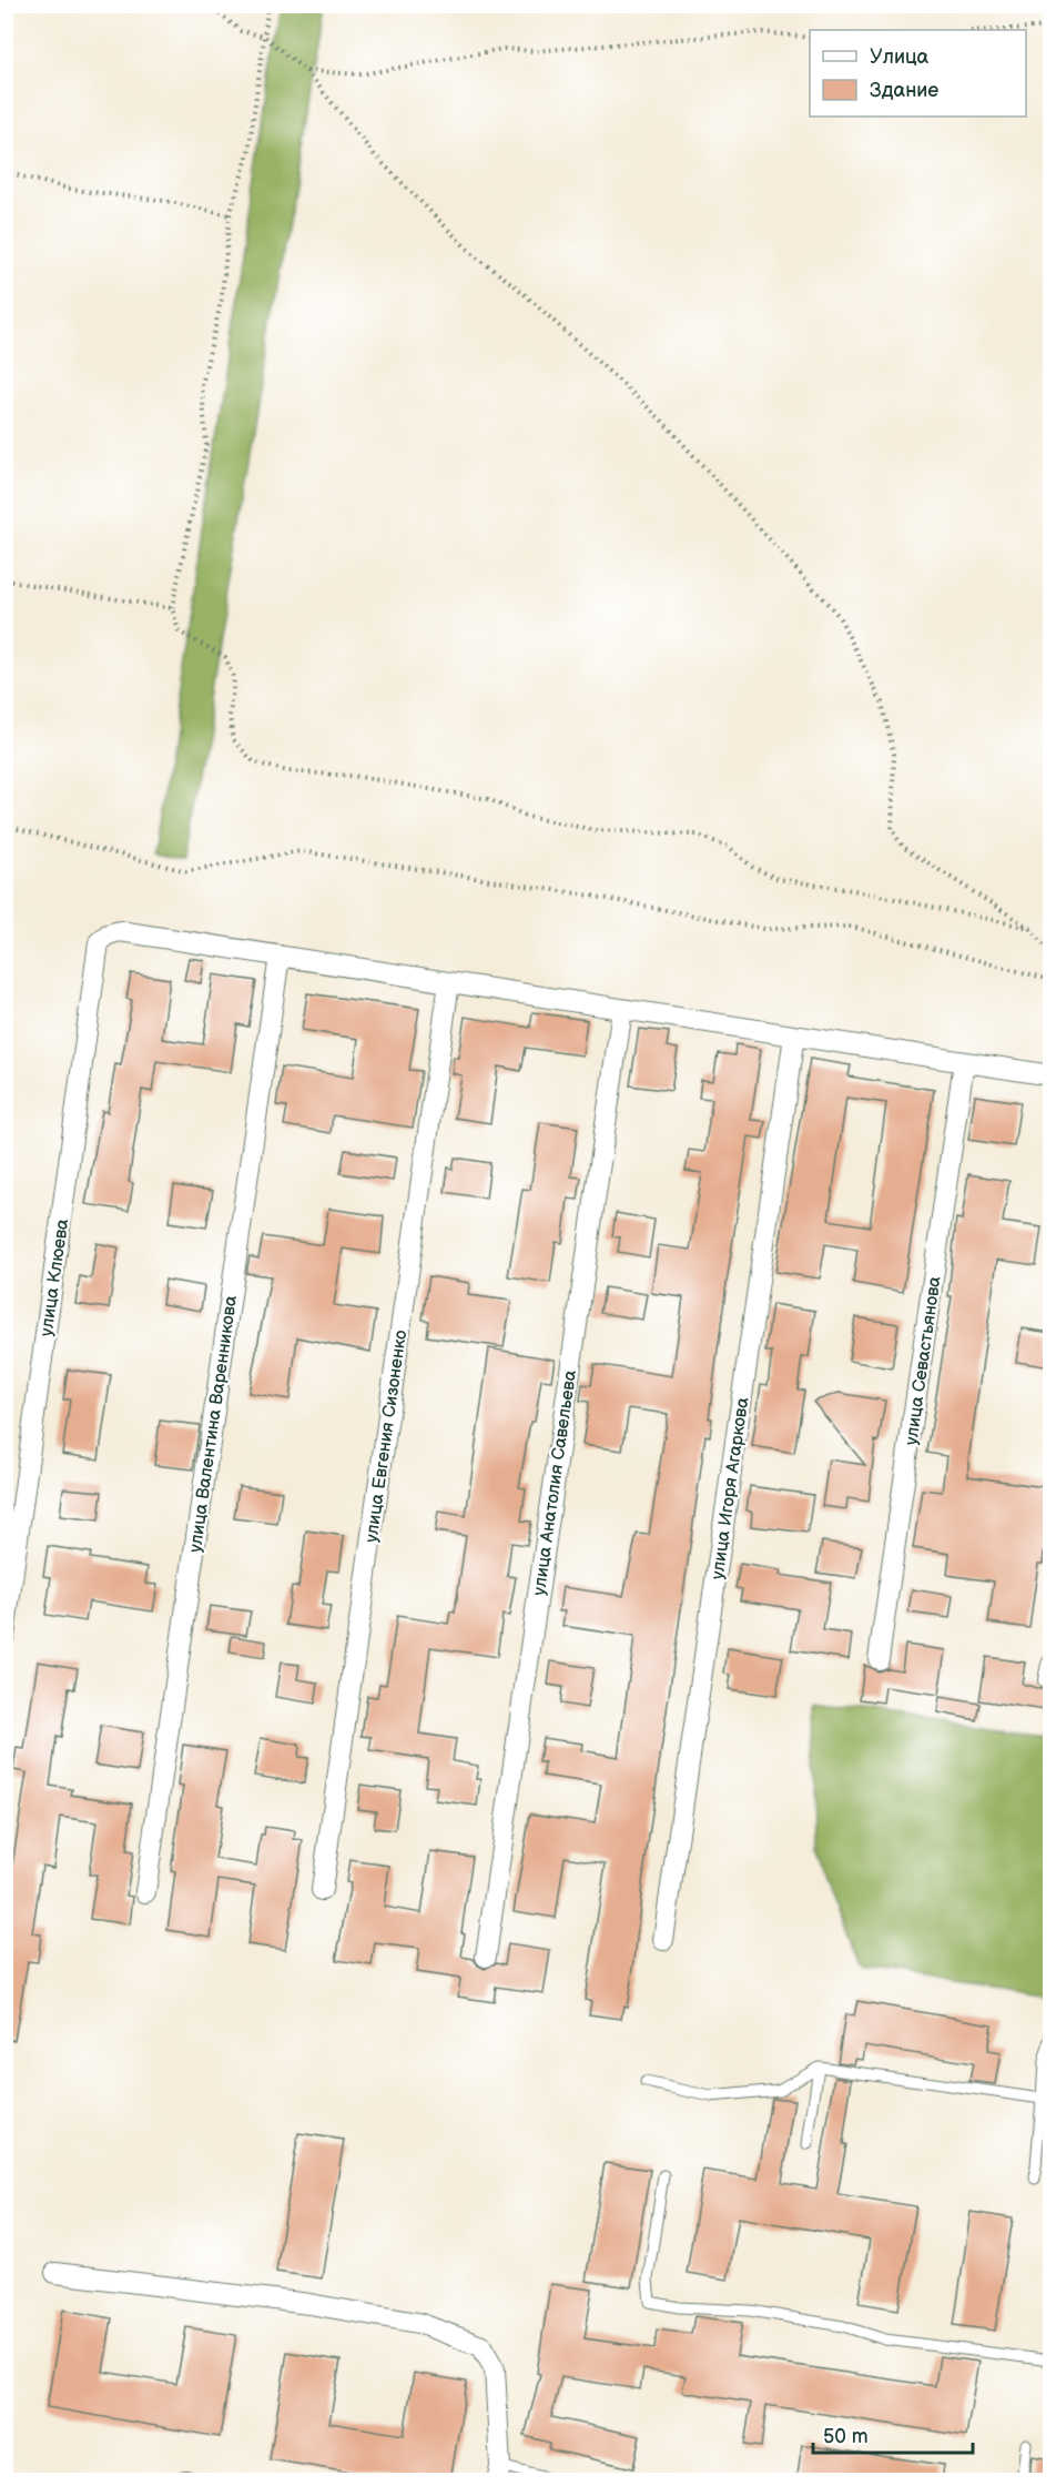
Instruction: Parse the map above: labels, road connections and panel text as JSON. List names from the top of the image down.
{
  "streets": {
    "street": [
      "улица Клюева",
      "улица Севастьянова",
      "улица Валентина Варенникова",
      "улица Евгения Сизоненко",
      "улица Анатолия Савельева",
      "улица Игоря Агаркова"
    ]
  },
  "crossings": [
    ["улица Клюева", "улица Валентина Варенникова"]
  ],
  "legend": ["Улица", "Здание"],
  "scale_bar": "50 m"
}
